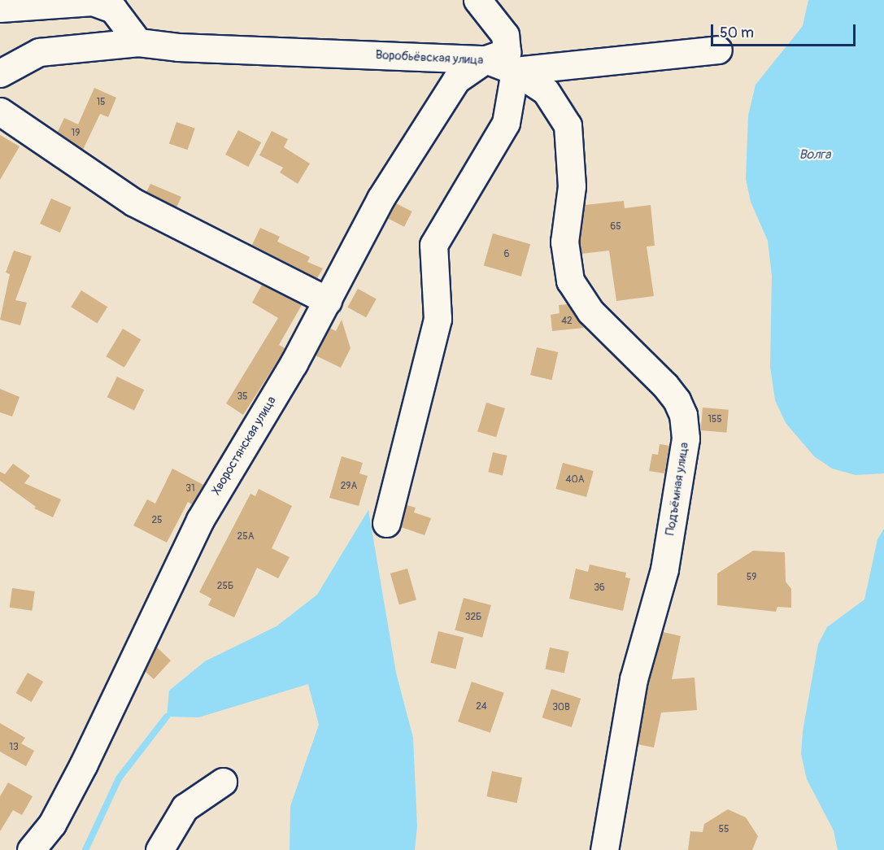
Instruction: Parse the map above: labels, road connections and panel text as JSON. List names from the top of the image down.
{
  "streets": {
    "street": ["Воробьёвская улица", "Хворостянская улица", "Подъёмная улица"]
  },
  "crossings": [
    ["Воробьёвская улица", "Хворостянская улица"],
    ["Воробьёвская улица", "Подъёмная улица"]
  ],
  "water": ["Волга"],
  "house_numbers": [
    "15",
    "19",
    "65",
    "6",
    "42",
    "35",
    "155",
    "40А",
    "29А",
    "31",
    "25",
    "25А",
    "59",
    "25Б",
    "36",
    "32Б",
    "24",
    "30В",
    "13",
    "55"
  ],
  "scale_bar": "50 m"
}
